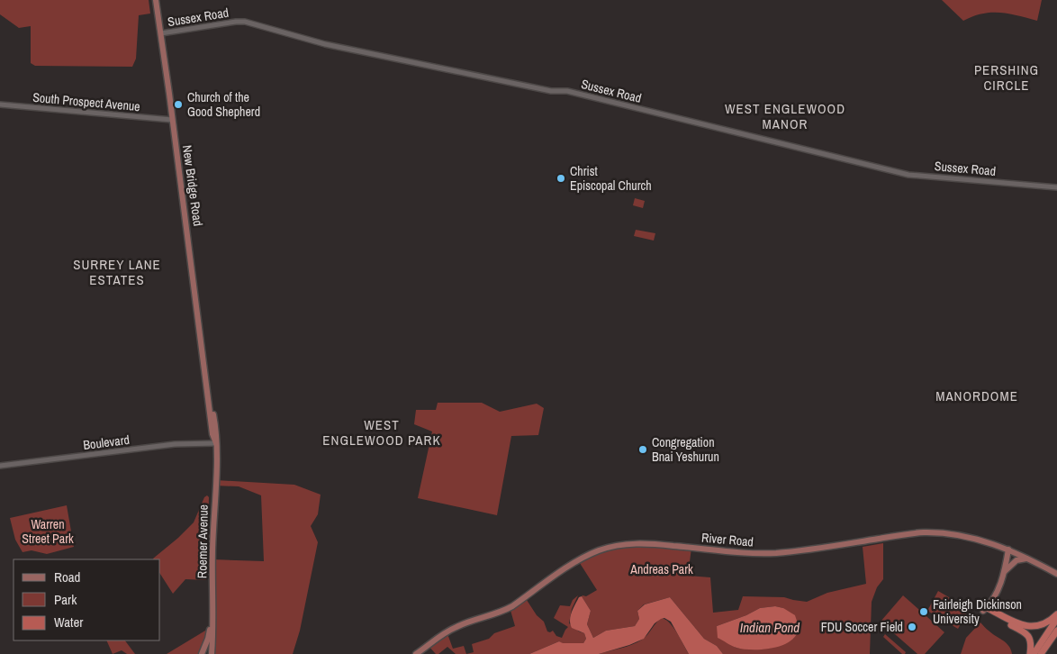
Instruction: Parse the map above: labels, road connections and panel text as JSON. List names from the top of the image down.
{
  "streets": {
    "main road": ["New Bridge Road", "River Road", "Roemer Avenue"],
    "street": ["Sussex Road", "South Prospect Avenue", "Boulevard"]
  },
  "crossings": [
    ["Sussex Road", "New Bridge Road"],
    ["South Prospect Avenue", "New Bridge Road"],
    ["New Bridge Road", "Boulevard"],
    ["New Bridge Road", "Roemer Avenue"]
  ],
  "districts": [
    "PERSHING CIRCLE",
    "WEST ENGLEWOOD MANOR",
    "SURREY LANE ESTATES",
    "MANORDOME",
    "WEST ENGLEWOOD PARK"
  ],
  "water": ["Indian Pond"],
  "parks": ["Warren Street Park", "Andreas Park"],
  "places": [
    "Church of the Good Shepherd",
    "Christ Episcopal Church",
    "Congregation Bnai Yeshurun",
    "Fairleigh Dickinson University",
    "FDU Soccer Field"
  ],
  "legend": ["Road", "Park", "Water"]
}
